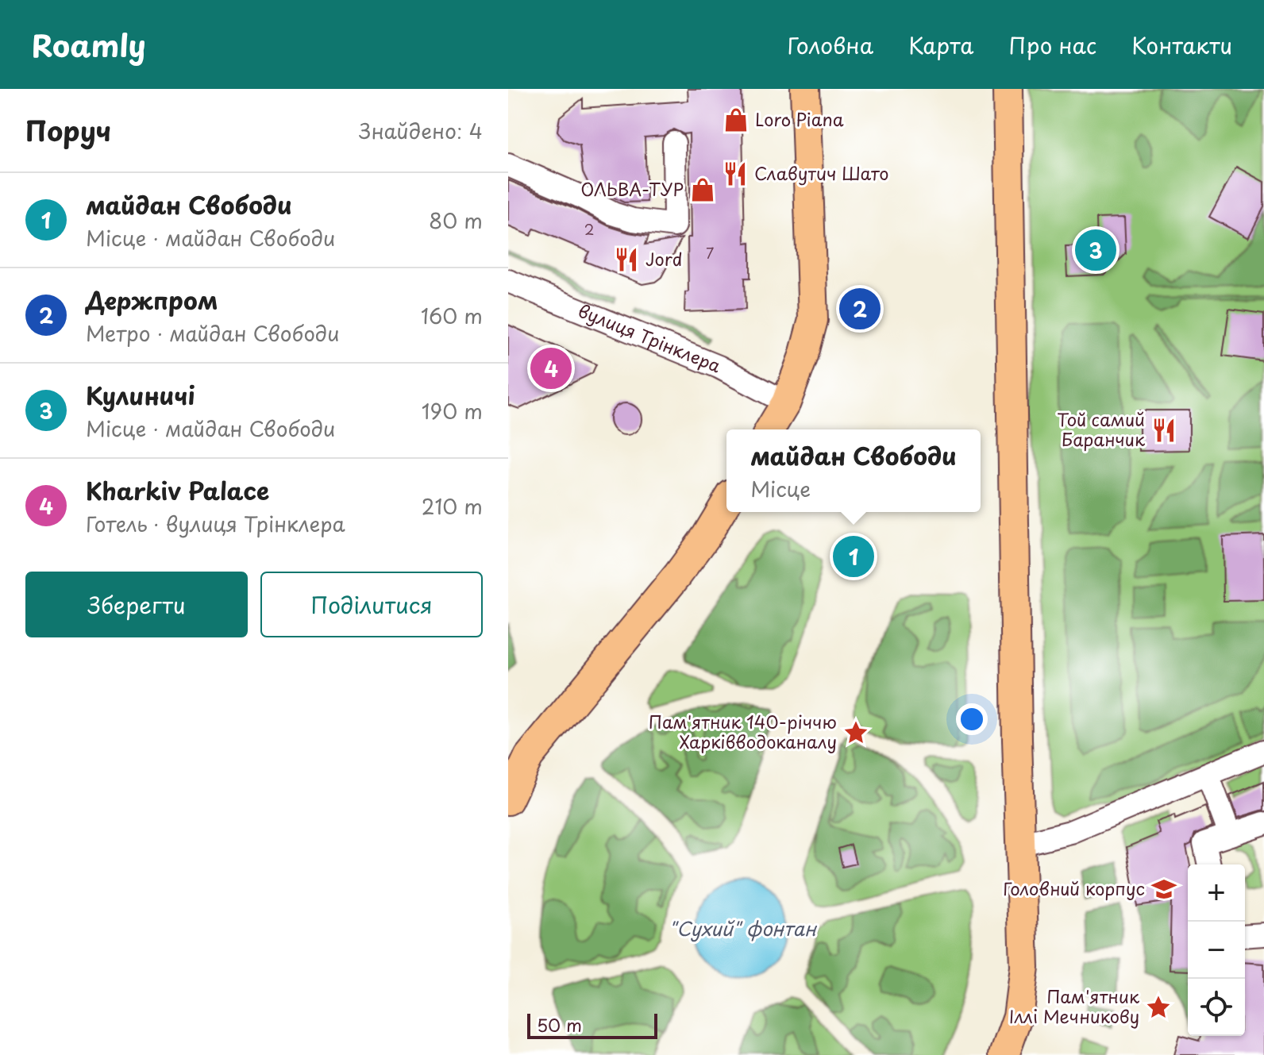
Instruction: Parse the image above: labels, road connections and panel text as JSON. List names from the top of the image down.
{
  "streets": {
    "street": ["вулиця Трінклера"]
  },
  "water": ["\"Сухий\" фонтан"],
  "places": {
    "shop": ["Loro Piana", "ОЛЬВА-ТУР"],
    "restaurant": ["Славутич Шато", "Jord", "Той самий Баранчик"],
    "place": ["Пам'ятник 140-річчю Харківводоканалу", "Пам'ятник Іллі Мечникову"],
    "school or university": ["Головний корпус"]
  },
  "house_numbers": ["2", "7"],
  "scale_bar": "50 m",
  "page": {
    "header": "Roamly",
    "nav": [
      "Головна",
      "Карта",
      "Про нас",
      "Контакти"
    ],
    "heading": ["Поруч", "Знайдено: 4"],
    "list": [
      {
        "mark": "1",
        "name": "майдан Свободи",
        "note": "Місце · майдан Свободи",
        "value": "80 m"
      },
      {
        "mark": "2",
        "name": "Держпром",
        "note": "Метро · майдан Свободи",
        "value": "160 m"
      },
      {
        "mark": "3",
        "name": "Кулиничі",
        "note": "Місце · майдан Свободи",
        "value": "190 m"
      },
      {
        "mark": "4",
        "name": "Kharkiv Palace",
        "note": "Готель · вулиця Трінклера",
        "value": "210 m"
      }
    ],
    "pins": [
      "3",
      "2",
      "4",
      "1"
    ],
    "popup": ["майдан Свободи", "Місце"],
    "buttons": ["Зберегти", "Поділитися"],
    "map_buttons": ["+", "−"],
    "scale": "50 m"
  }
}
